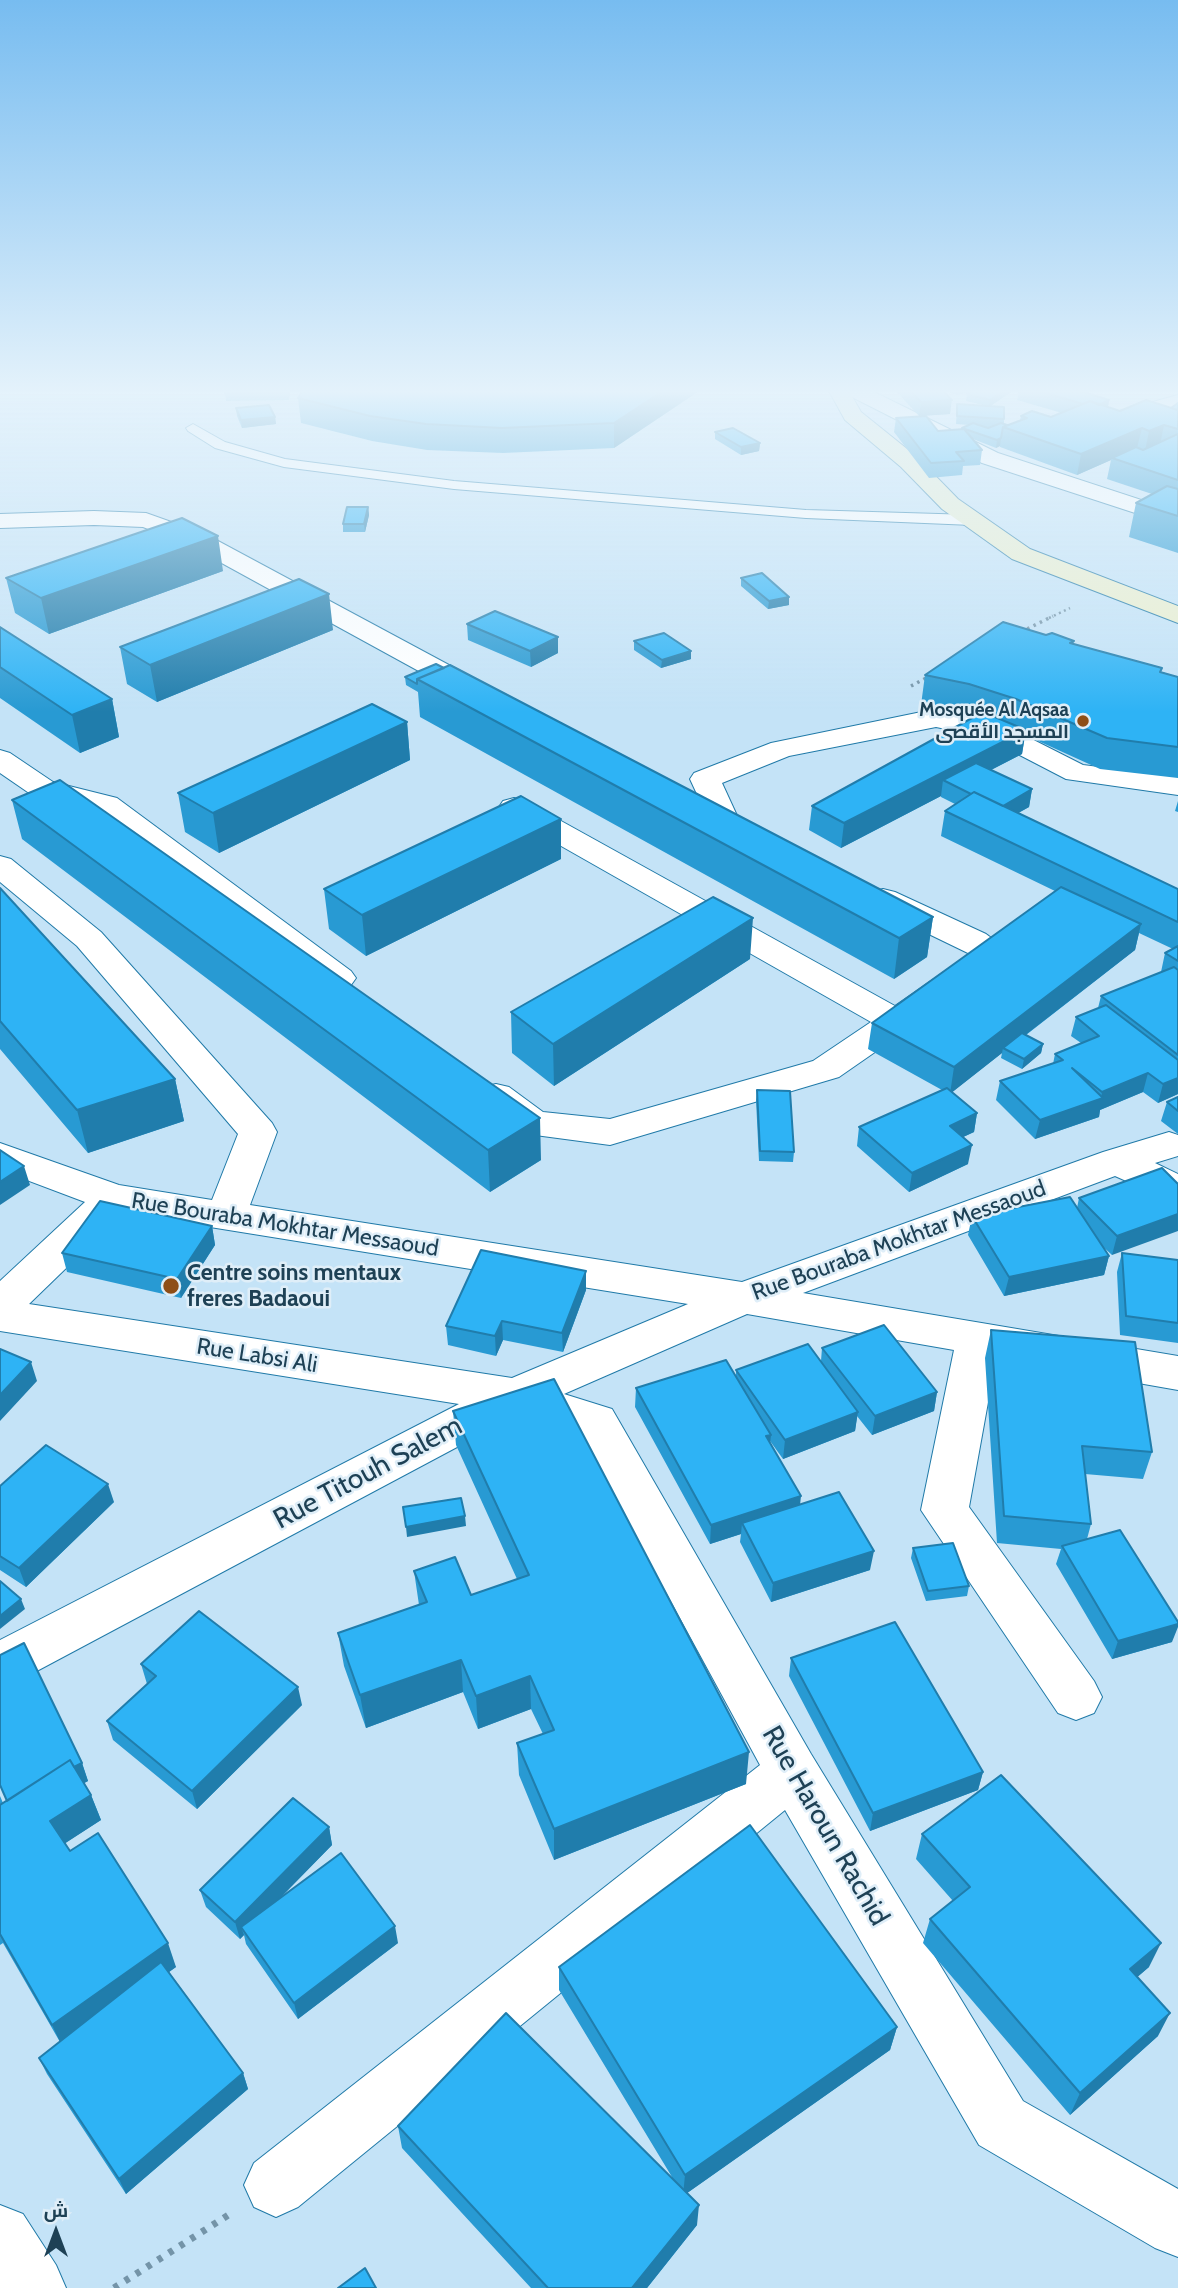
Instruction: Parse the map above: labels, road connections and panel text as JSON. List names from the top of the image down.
{
  "streets": {
    "street": [
      "Rue Bouraba Mokhtar Messaoud",
      "Rue Labsi Ali",
      "Rue Titouh Salem",
      "Rue Haroun Rachid"
    ]
  },
  "crossings": [
    ["Rue Bouraba Mokhtar Messaoud", "Rue Titouh Salem"],
    ["Rue Labsi Ali", "Rue Titouh Salem"],
    ["Rue Labsi Ali", "Rue Haroun Rachid"],
    ["Rue Titouh Salem", "Rue Haroun Rachid"]
  ],
  "places": ["Mosquée Al Aqsaa المسجد الأقصى", "Centre soins mentaux freres Badaoui"],
  "north": "top"
}
